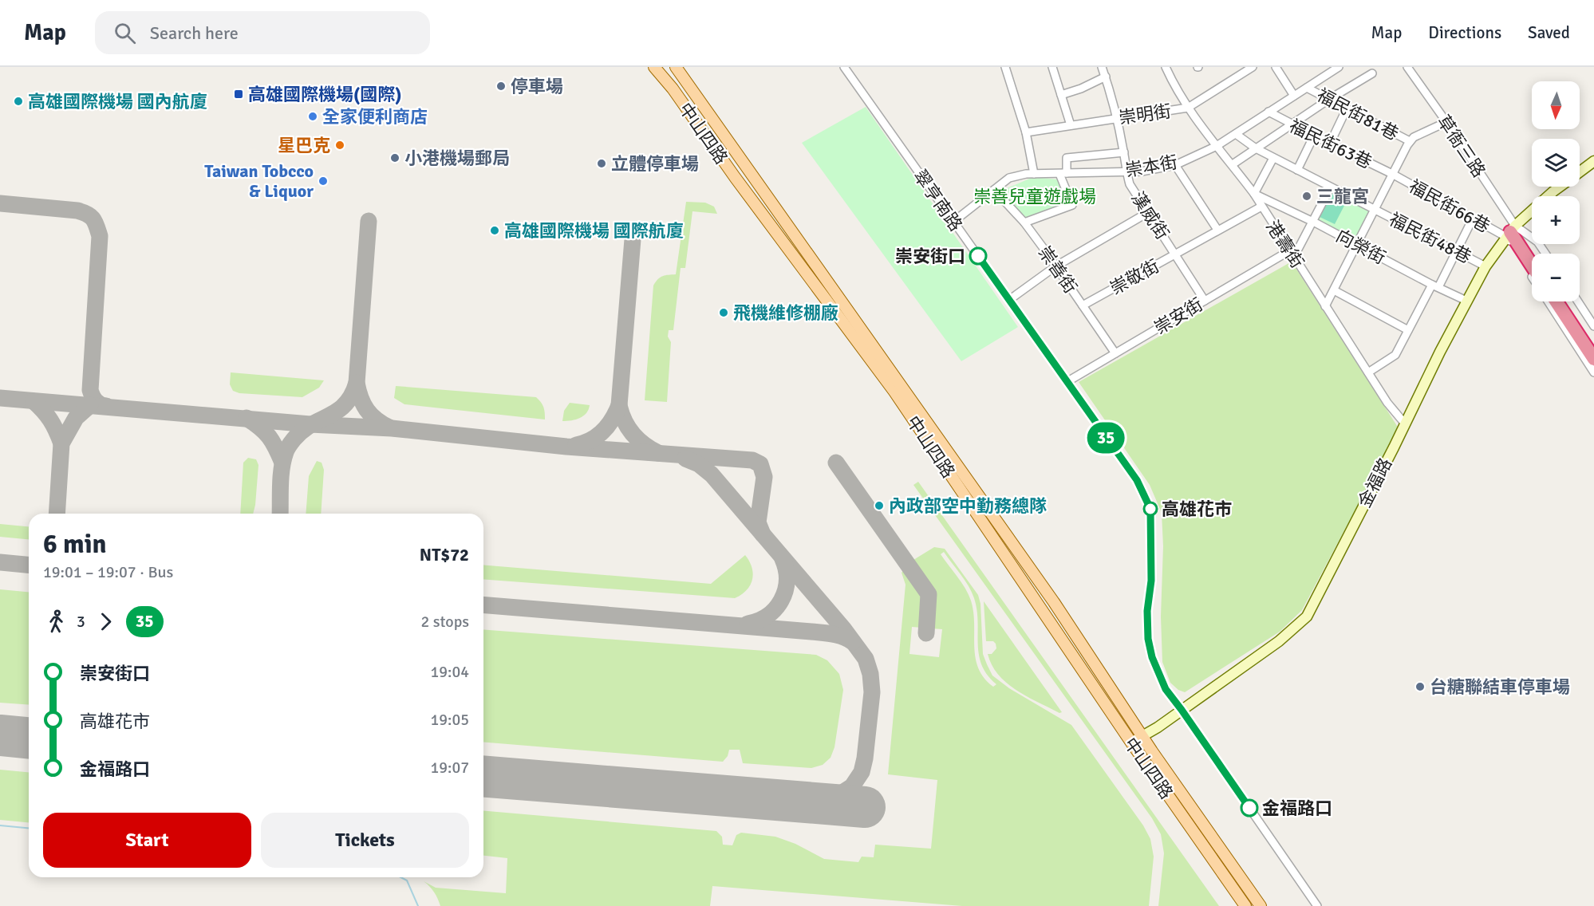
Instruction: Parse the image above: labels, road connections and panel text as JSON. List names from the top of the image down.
{
  "streets": {
    "main road": ["中山四路"],
    "street": [
      "崇明街",
      "福民街81巷",
      "福民街63巷",
      "草衙三路",
      "崇本街",
      "翠亨南路",
      "福民街66巷",
      "漢威街",
      "福民街48巷",
      "港壽街",
      "向榮街",
      "崇善街",
      "崇敬街",
      "崇安街",
      "金福路"
    ]
  },
  "crossings": [
    ["崇明街", "漢威街"],
    ["崇明街", "港壽街"],
    ["福民街81巷", "崇本街"],
    ["中山四路", "金福路"],
    ["福民街63巷", "崇本街"],
    ["福民街63巷", "福民街66巷"],
    ["草衙三路", "福民街66巷"],
    ["草衙三路", "金福路"],
    ["崇本街", "翠亨南路"],
    ["崇本街", "漢威街"],
    ["崇本街", "福民街48巷"],
    ["崇本街", "港壽街"],
    ["崇本街", "崇善街"],
    ["翠亨南路", "崇安街"],
    ["翠亨南路", "金福路"],
    ["福民街66巷", "金福路"],
    ["漢威街", "崇敬街"],
    ["漢威街", "崇安街"],
    ["福民街48巷", "金福路"],
    ["港壽街", "向榮街"],
    ["港壽街", "崇敬街"],
    ["港壽街", "崇安街"],
    ["港壽街", "金福路"],
    ["向榮街", "金福路"],
    ["崇善街", "崇敬街"],
    ["崇善街", "崇安街"]
  ],
  "parks": ["崇善兒童遊戲場"],
  "places": {
    "other": [
      "停車場",
      "高雄國際機場 國內航廈",
      "全家便利商店",
      "星巴克",
      "小港機場郵局",
      "立體停車場",
      "Taiwan Tobcco & Liquor",
      "三龍宮",
      "高雄國際機場 國際航廈",
      "崇安街口",
      "飛機維修棚廠",
      "內政部空中勤務總隊",
      "高雄花市",
      "台糖聯結車停車場",
      "金福路口"
    ],
    "transit": ["高雄國際機場(國際)"]
  },
  "lines": ["bus line 35"],
  "north": "bottom",
  "page": {
    "header": "Map",
    "search": "Search here",
    "nav": ["Map", "Directions", "Saved"],
    "on_map": "35",
    "map_buttons": ["+", "−"],
    "heading": ["6 min", "19:01 – 19:07 · Bus", "NT$72"],
    "legs": ["3", "35", "2 stops"],
    "list": [
      {
        "name": "崇安街口",
        "value": "19:04"
      },
      {
        "name": "高雄花市",
        "value": "19:05"
      },
      {
        "name": "金福路口",
        "value": "19:07"
      }
    ],
    "buttons": ["Start", "Tickets"]
  }
}
